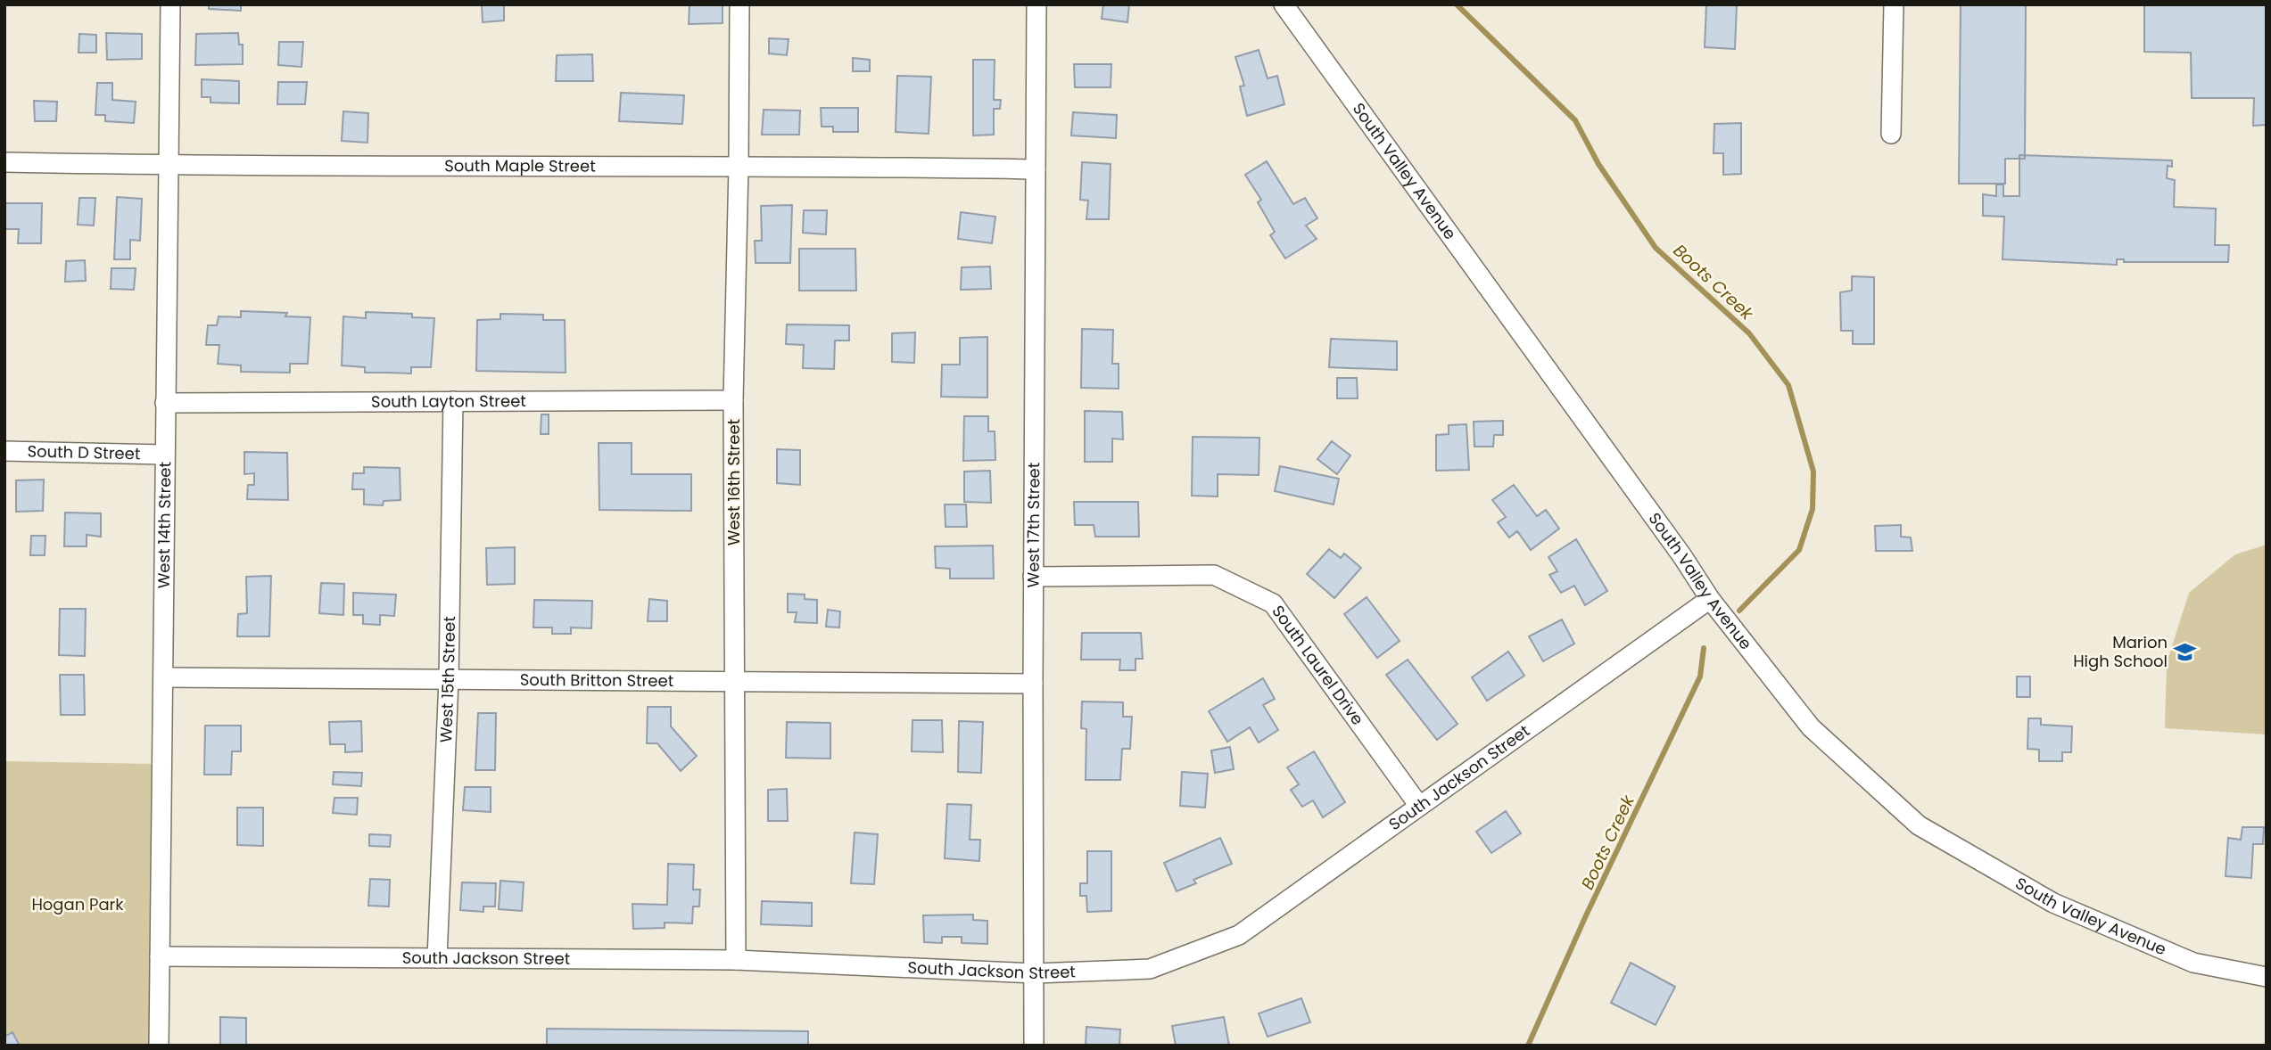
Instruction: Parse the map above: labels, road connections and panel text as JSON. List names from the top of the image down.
{
  "streets": {
    "street": [
      "South Maple Street",
      "South Valley Avenue",
      "South Layton Street",
      "South D Street",
      "West 16th Street",
      "West 14th Street",
      "West 17th Street",
      "South Laurel Drive",
      "West 15th Street",
      "South Britton Street",
      "South Jackson Street"
    ]
  },
  "crossings": [
    ["South Maple Street", "West 16th Street"],
    ["South Maple Street", "West 14th Street"],
    ["South Maple Street", "West 17th Street"],
    ["South Valley Avenue", "South Jackson Street"],
    ["South Layton Street", "West 16th Street"],
    ["South Layton Street", "West 14th Street"],
    ["South Layton Street", "West 15th Street"],
    ["South D Street", "West 14th Street"],
    ["West 16th Street", "South Britton Street"],
    ["West 16th Street", "South Jackson Street"],
    ["West 14th Street", "South Britton Street"],
    ["West 14th Street", "South Jackson Street"],
    ["West 17th Street", "South Laurel Drive"],
    ["West 17th Street", "South Britton Street"],
    ["West 17th Street", "South Jackson Street"],
    ["South Laurel Drive", "South Jackson Street"],
    ["West 15th Street", "South Britton Street"],
    ["West 15th Street", "South Jackson Street"]
  ],
  "water": ["Boots Creek"],
  "parks": ["Hogan Park"],
  "places": {
    "school or university": ["Marion High School"]
  }
}
